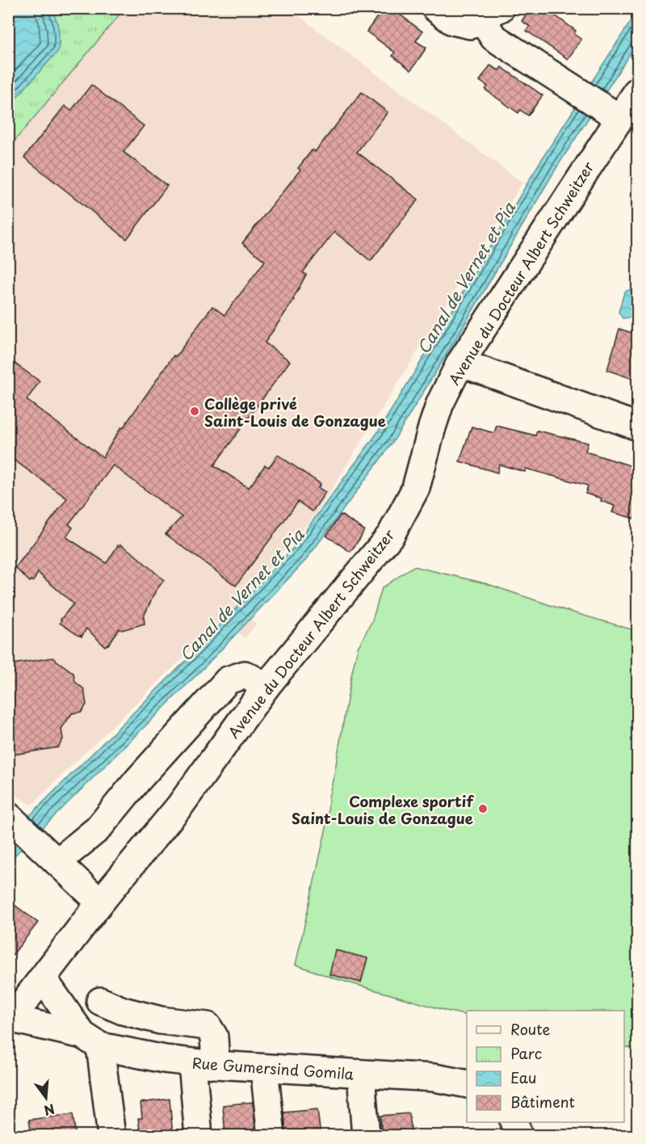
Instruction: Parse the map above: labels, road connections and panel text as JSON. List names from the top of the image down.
{
  "streets": {
    "street": ["Avenue du Docteur Albert Schweitzer", "Rue Gumersind Gomila"]
  },
  "crossings": [
    ["Avenue du Docteur Albert Schweitzer", "Rue Gumersind Gomila"]
  ],
  "water": ["Canal de Vernet et Pia"],
  "places": ["Collège privé Saint-Louis de Gonzague", "Complexe sportif Saint-Louis de Gonzague"],
  "legend": [
    "Route",
    "Parc",
    "Eau",
    "Bâtiment"
  ],
  "north": "bottom"
}
